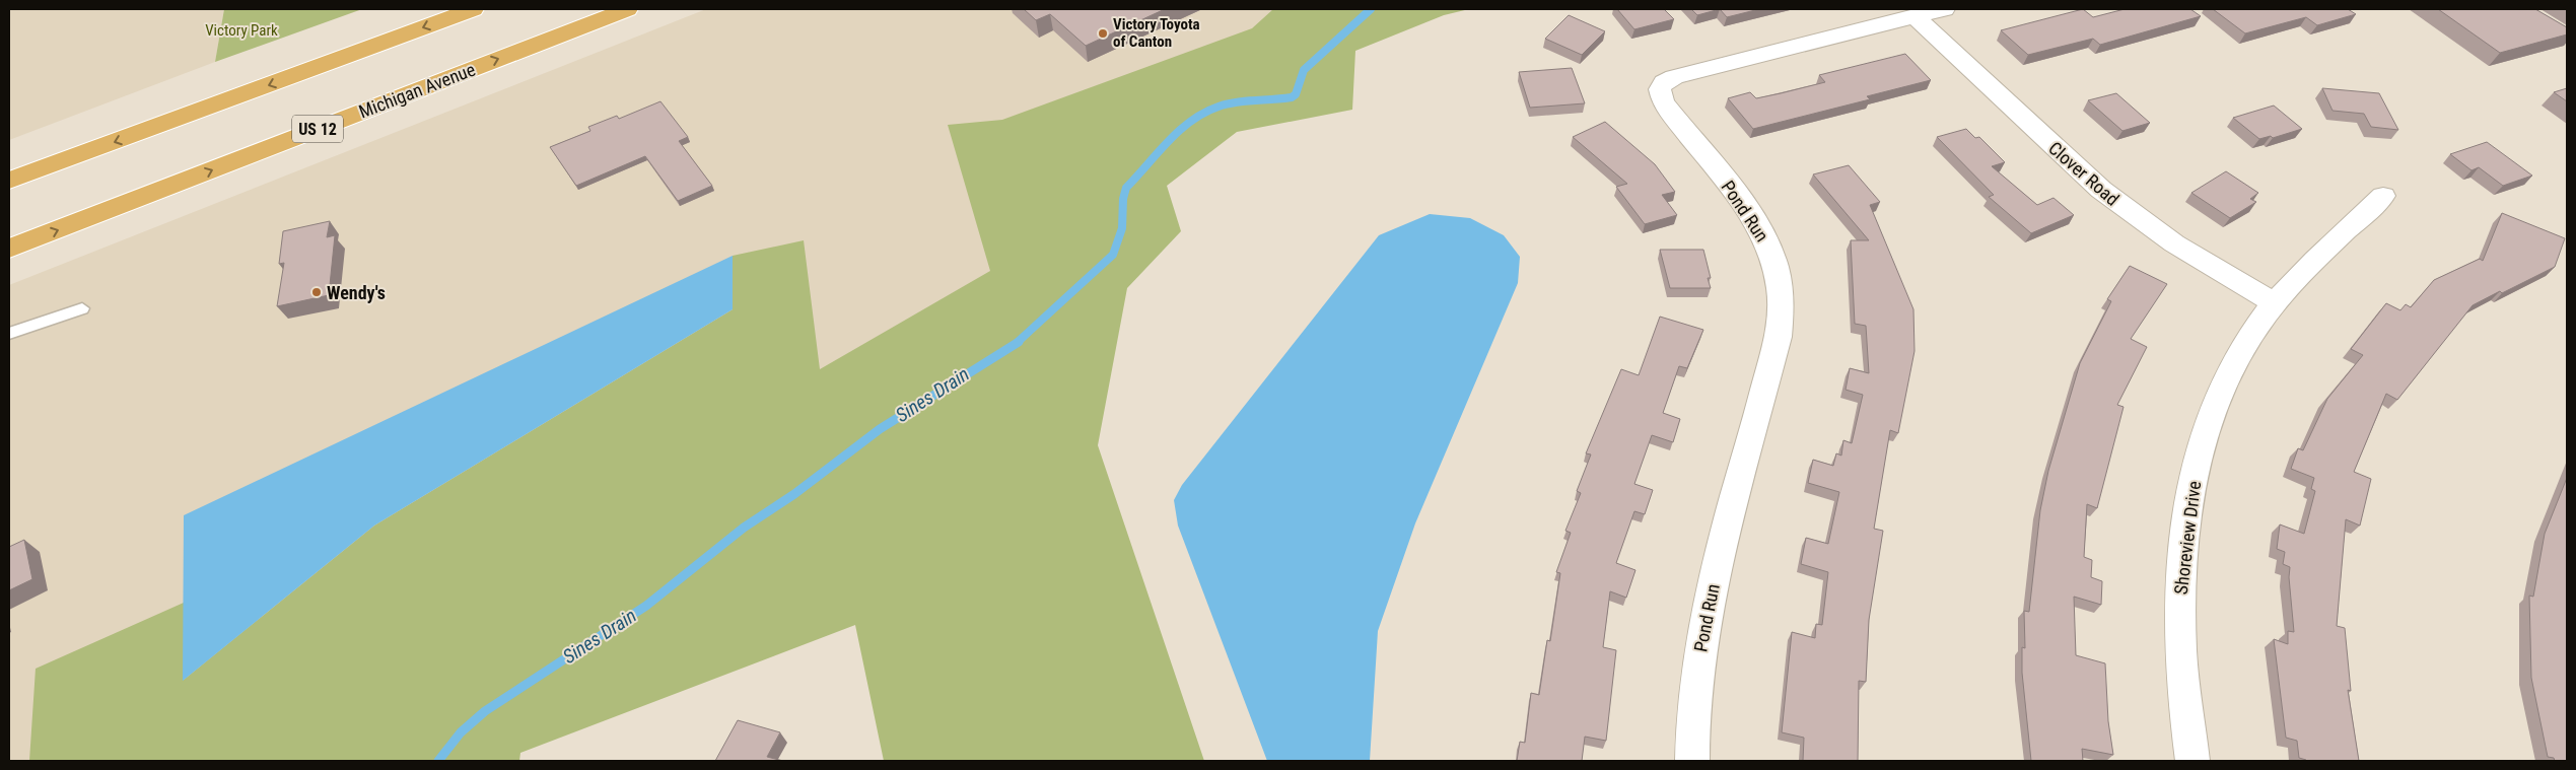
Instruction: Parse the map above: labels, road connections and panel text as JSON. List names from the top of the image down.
{
  "streets": {
    "main road": ["Michigan Avenue", "US 12"],
    "street": ["Clover Road", "Pond Run", "Shoreview Drive"]
  },
  "crossings": [
    ["Clover Road", "Pond Run"],
    ["Clover Road", "Shoreview Drive"]
  ],
  "water": ["Sines Drain"],
  "parks": ["Victory Park"],
  "places": ["Victory Toyota of Canton", "Wendy's"]
}
